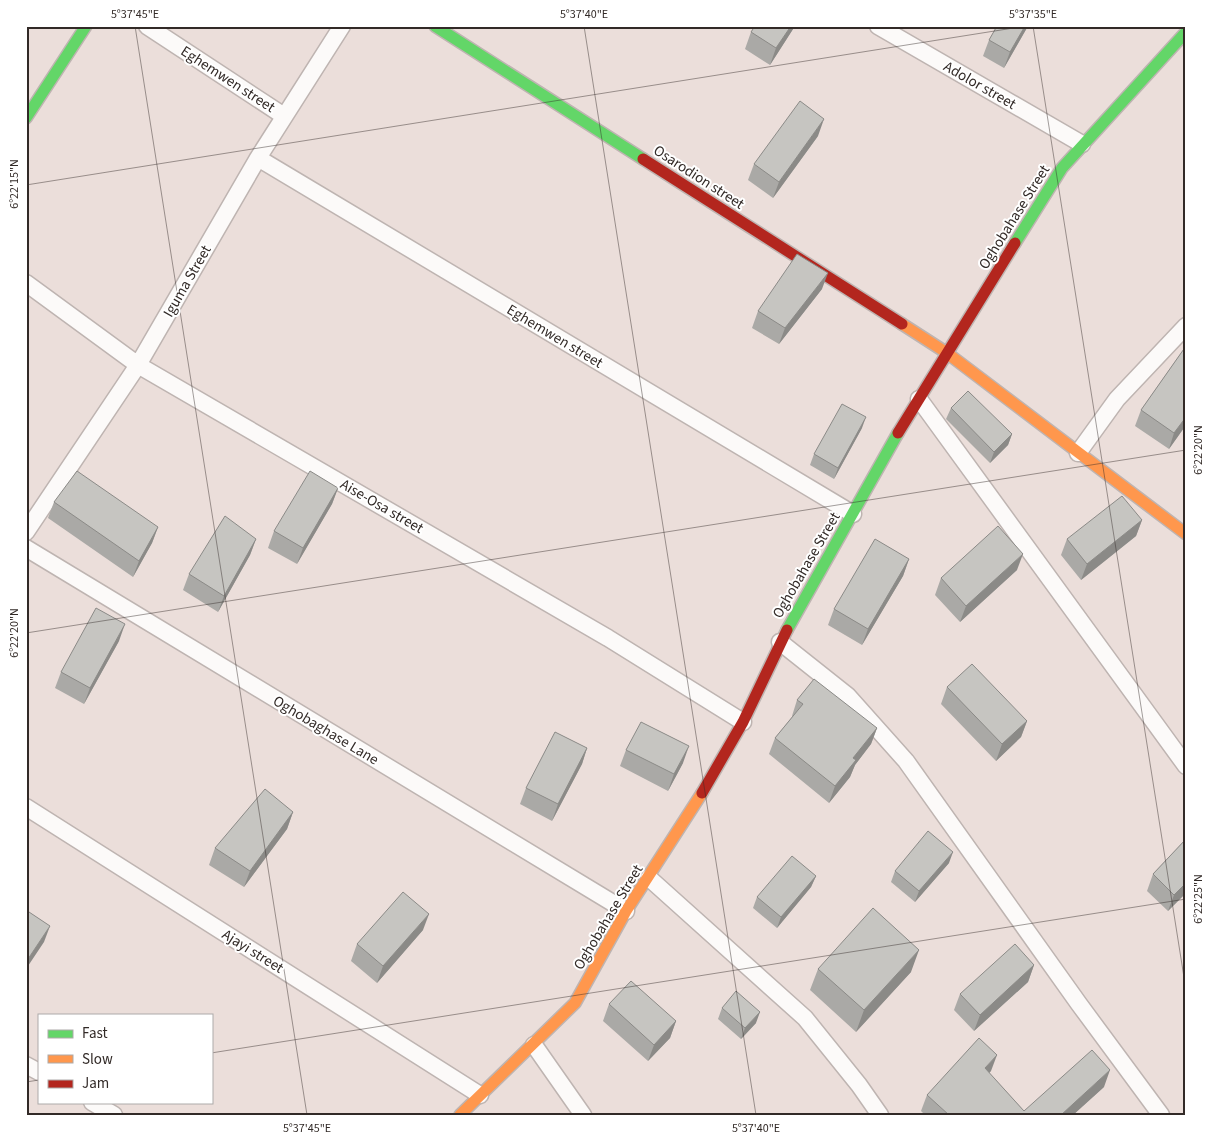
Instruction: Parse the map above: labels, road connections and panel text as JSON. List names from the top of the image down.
{
  "streets": {
    "street": [
      "Eghemwen street",
      "Adolor street",
      "Osarodion street",
      "Oghobahase Street",
      "Iguma Street",
      "Aise-Osa street",
      "Oghobaghase Lane",
      "Ajayi street"
    ]
  },
  "crossings": [
    ["Eghemwen street", "Oghobahase Street"],
    ["Eghemwen street", "Iguma Street"],
    ["Adolor street", "Oghobahase Street"],
    ["Osarodion street", "Oghobahase Street"],
    ["Oghobahase Street", "Aise-Osa street"],
    ["Oghobahase Street", "Oghobaghase Lane"],
    ["Oghobahase Street", "Ajayi street"],
    ["Iguma Street", "Aise-Osa street"]
  ],
  "legend": ["Fast", "Slow", "Jam"],
  "coordinates": [
    "5°37'45\"E",
    "5°37'40\"E",
    "5°37'35\"E",
    "6°22'15\"N",
    "6°22'20\"N",
    "6°22'25\"N"
  ]
}
